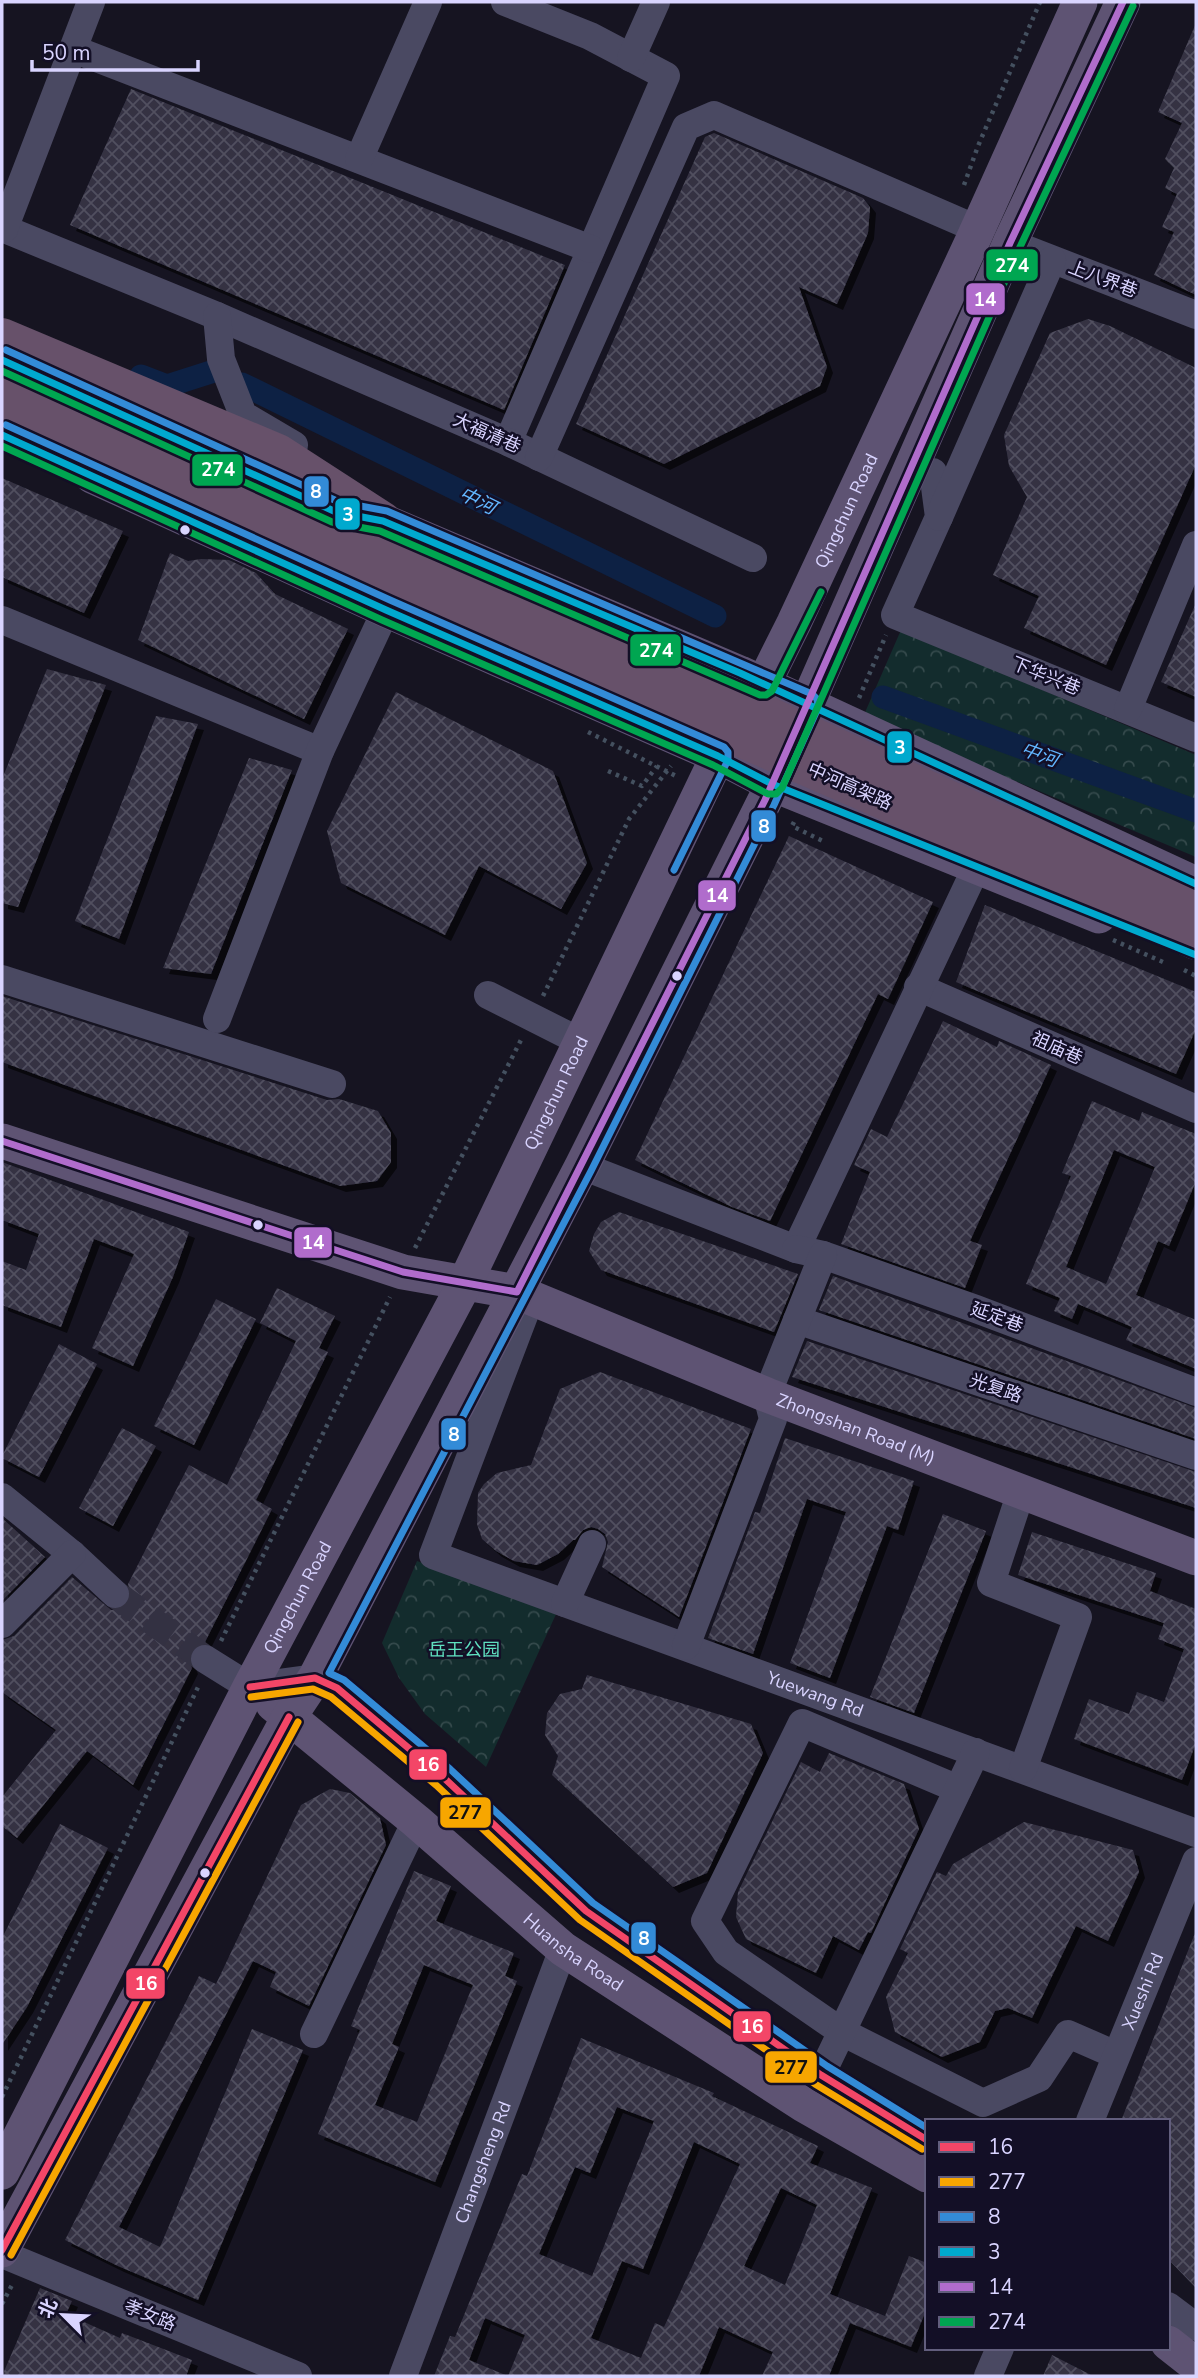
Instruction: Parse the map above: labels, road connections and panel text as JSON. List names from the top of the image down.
{
  "streets": {
    "highway": ["中河高架路"],
    "main road": ["Qingchun Road", "Zhongshan Road (M)", "Huansha Road"],
    "street": [
      "上八界巷",
      "大福清巷",
      "下华兴巷",
      "祖庙巷",
      "延定巷",
      "光复路",
      "Yuewang Rd",
      "Xueshi Rd",
      "Changsheng Rd",
      "孝女路"
    ]
  },
  "crossings": [
    ["Qingchun Road", "Zhongshan Road (M)"],
    ["Qingchun Road", "Huansha Road"],
    ["Zhongshan Road (M)", "Yuewang Rd"],
    ["Huansha Road", "Changsheng Rd"]
  ],
  "water": ["中河"],
  "parks": ["岳王公园"],
  "lines": [
    "transit line 14",
    "transit line 274",
    "transit line 8",
    "transit line 3",
    "transit line 16",
    "transit line 277"
  ],
  "legend": [
    "16",
    "277",
    "8",
    "3",
    "14",
    "274"
  ],
  "scale_bar": "50 m",
  "north": "top left"
}
